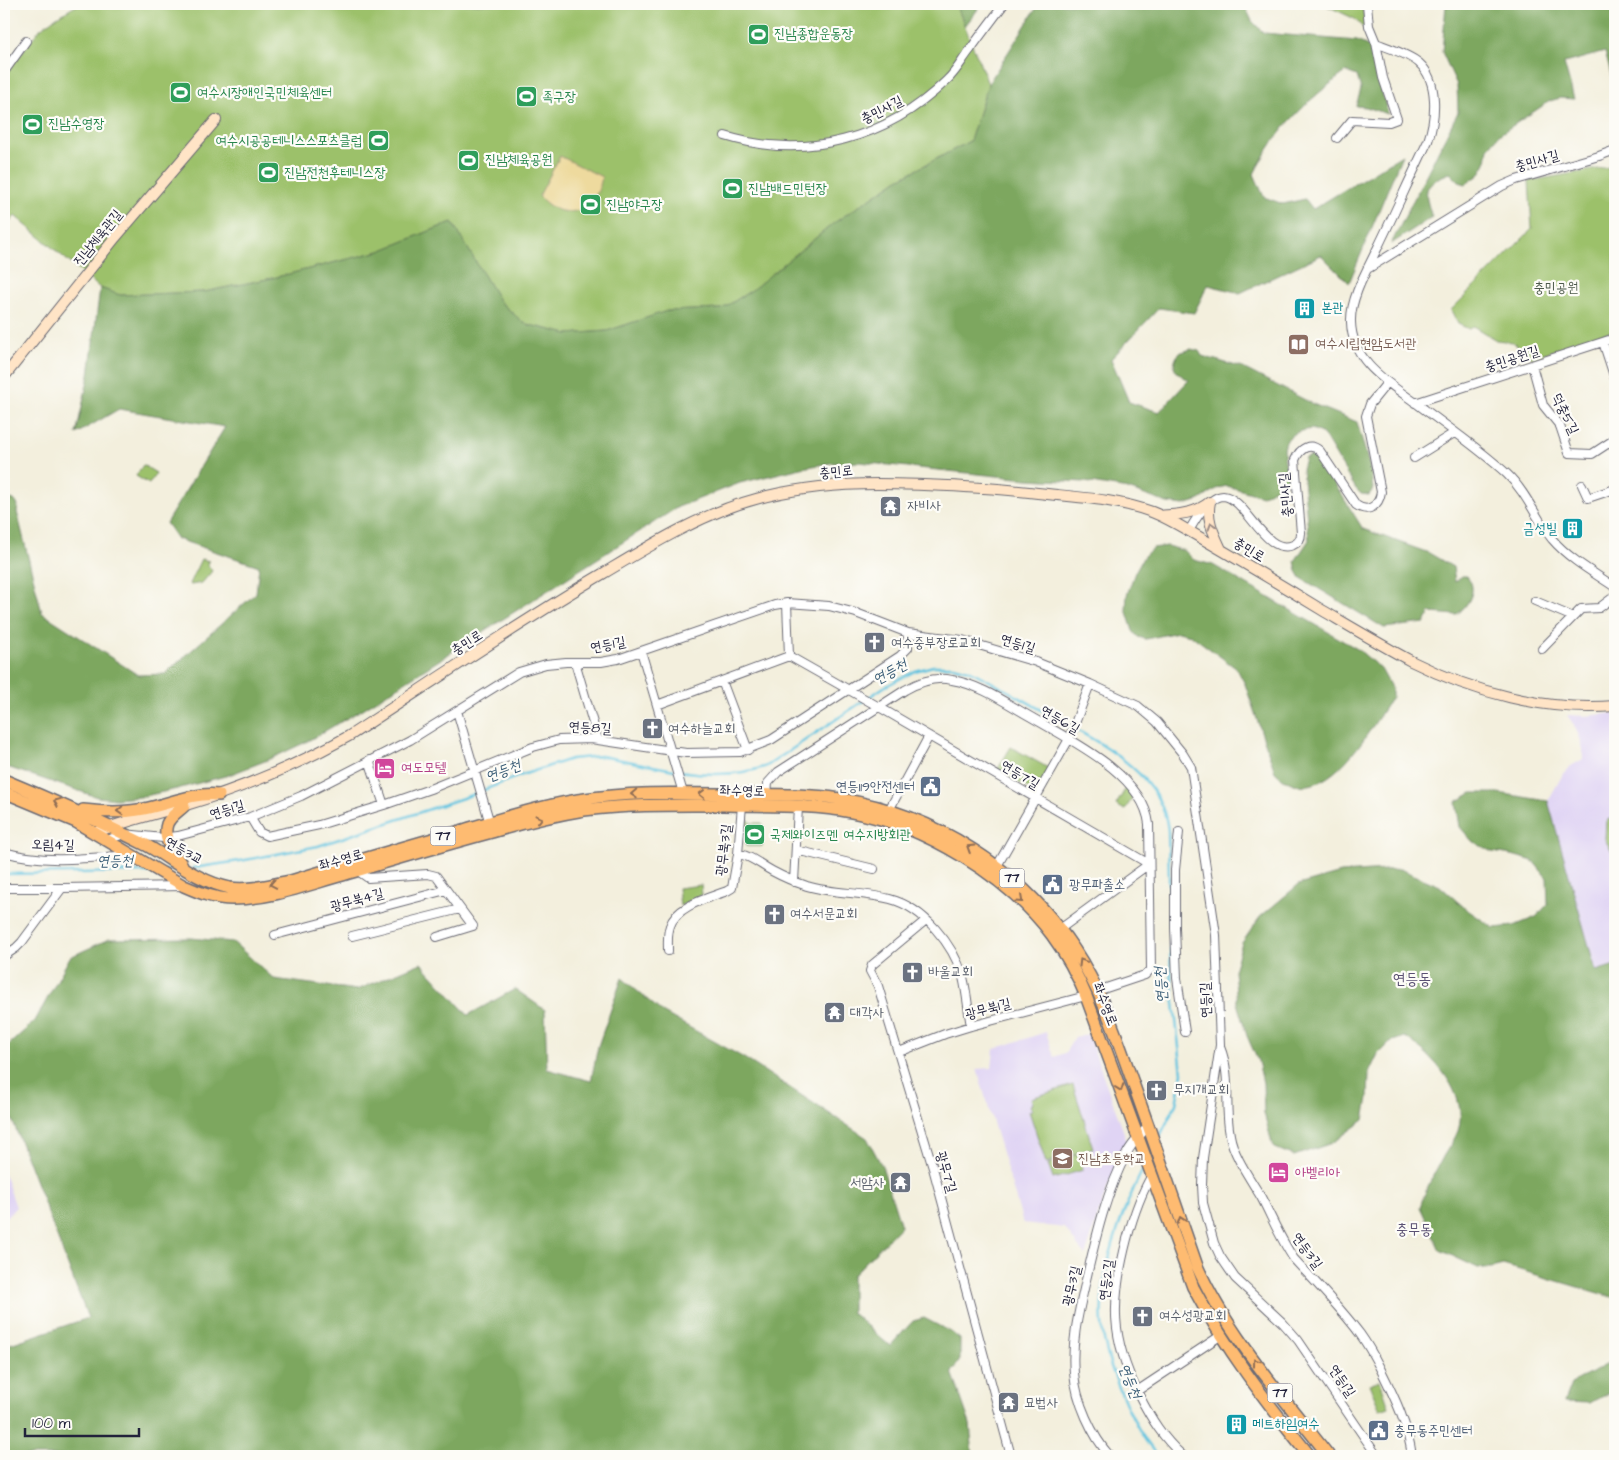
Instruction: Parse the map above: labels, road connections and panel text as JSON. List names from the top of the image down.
{
  "streets": {
    "main road": ["좌수영로", "77", "연등3교"],
    "street": [
      "충민사길",
      "진남체육관길",
      "충민공원길",
      "덕충5길",
      "충민로",
      "연등1길",
      "연등6길",
      "연등8길",
      "연등7길",
      "오림4길",
      "광무북3길",
      "광무북4길",
      "광무북1길",
      "광무7길",
      "연등3길",
      "연등2길",
      "광무3길"
    ]
  },
  "crossings": [
    ["충민공원길", "덕충5길"],
    ["충민로", "77"],
    ["연등1길", "연등8길"],
    ["연등1길", "77"],
    ["연등1길", "연등3교"],
    ["연등1길", "연등3길"],
    ["연등6길", "연등7길"],
    ["연등6길", "좌수영로"],
    ["연등8길", "연등7길"],
    ["좌수영로", "77"],
    ["좌수영로", "광무북3길"],
    ["좌수영로", "연등3교"],
    ["좌수영로", "광무북4길"],
    ["좌수영로", "광무북1길"],
    ["좌수영로", "연등2길"],
    ["좌수영로", "광무3길"],
    ["77", "오림4길"],
    ["77", "연등3교"],
    ["77", "연등2길"],
    ["광무북1길", "광무7길"]
  ],
  "districts": ["연등동", "충무동"],
  "water": ["연등천"],
  "parks": ["충민공원"],
  "places": {
    "sports": [
      "진남종합운동장",
      "여수시장애인국민체육센터",
      "족구장",
      "진남수영장",
      "여수시공공테니스스포츠클럽",
      "진남체육공원",
      "진남전천후테니스장",
      "진남배드민턴장",
      "진남야구장",
      "국제와이즈멘 여수지방회관"
    ],
    "building": ["본관", "금성빌", "메트하임여수"],
    "library": ["여수시립현암도서관"],
    "temple": [
      "자비사",
      "대각사",
      "서암사",
      "묘법사"
    ],
    "church": [
      "여수중부장로교회",
      "여수하늘교회",
      "여수서문교회",
      "바울교회",
      "무지개교회",
      "여수성광교회"
    ],
    "hotel": ["여도모텔", "아벨리아"],
    "public building": ["연등119안전센터", "광무파출소", "충무동주민센터"],
    "school or university": ["진남초등학교"]
  },
  "scale_bar": "100 m"
}
